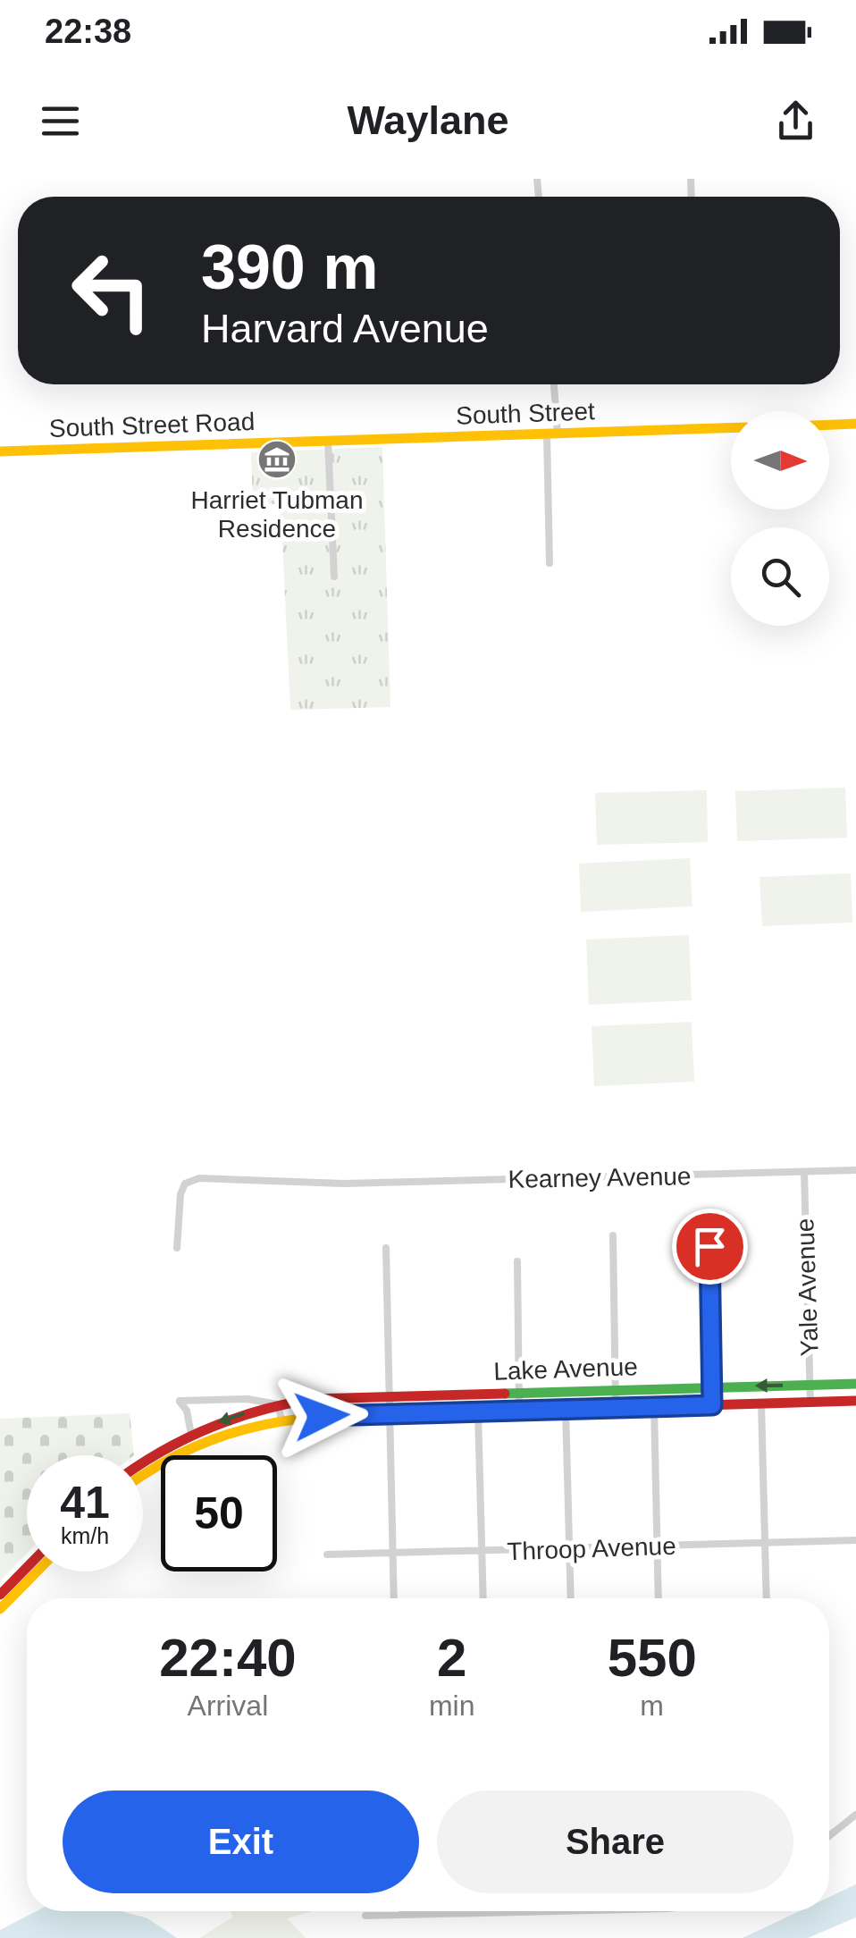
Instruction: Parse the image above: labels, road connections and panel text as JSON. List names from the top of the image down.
{
  "streets": {
    "main road": ["South Street", "South Street Road", "Lake Avenue"],
    "street": ["Kearney Avenue", "Yale Avenue", "Throop Avenue"]
  },
  "crossings": [
    ["South Street", "South Street Road"],
    ["Kearney Avenue", "Yale Avenue"],
    ["Yale Avenue", "Lake Avenue"]
  ],
  "places": {
    "museum": ["Harriet Tubman Residence"]
  },
  "north": "right",
  "page": {
    "status": "22:38",
    "header": "Waylane",
    "turn": ["390 m", "Harvard Avenue"],
    "speed": "41 km/h",
    "limit": "50",
    "eta": [
      "22:40",
      "Arrival",
      "2",
      "min",
      "550",
      "m"
    ],
    "buttons": ["Exit", "Share"]
  }
}
